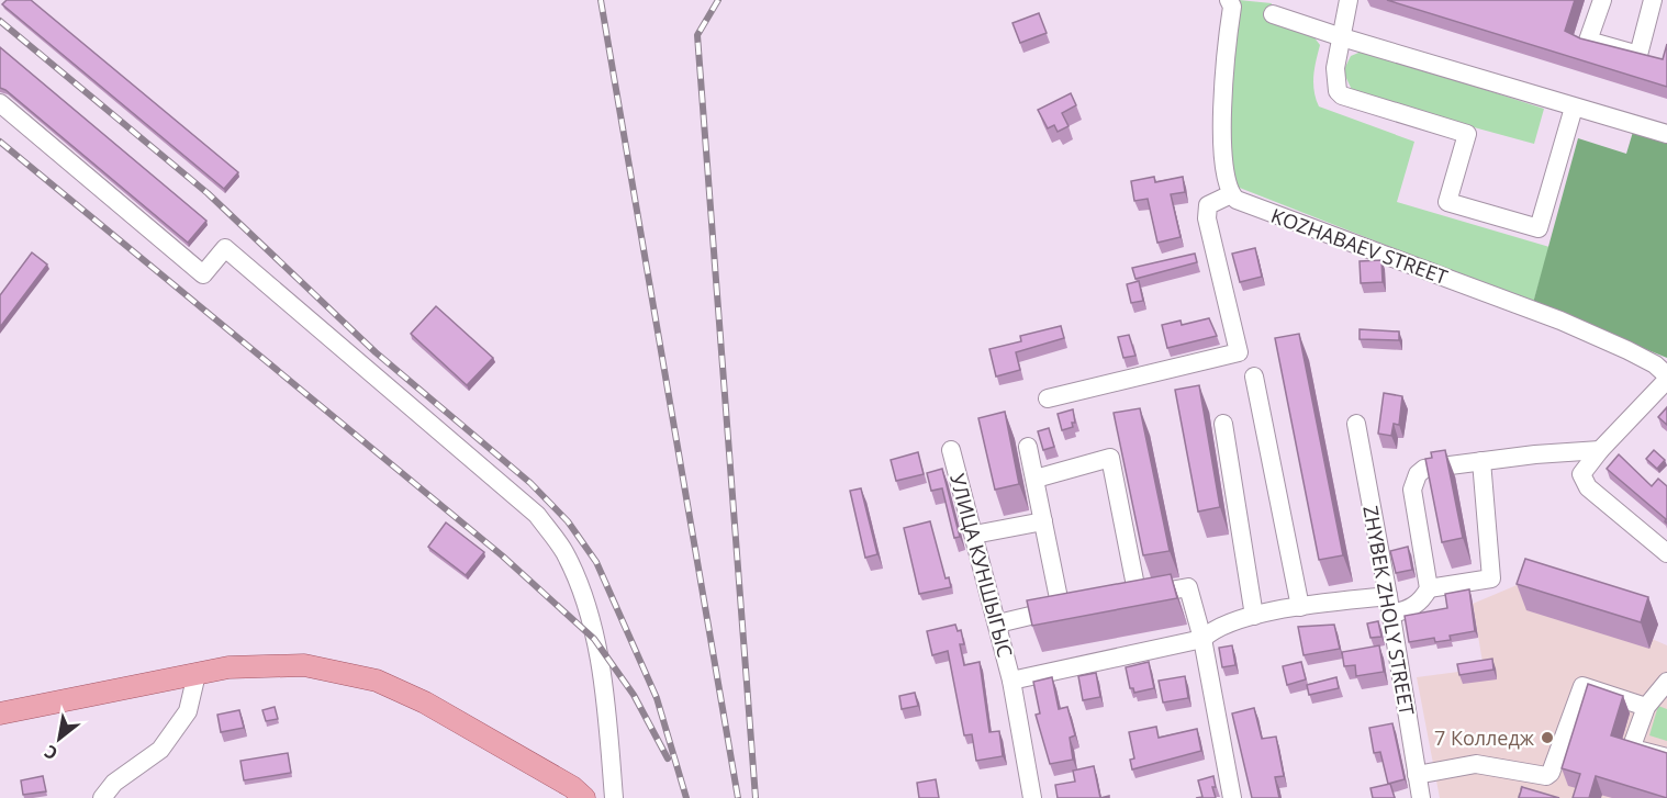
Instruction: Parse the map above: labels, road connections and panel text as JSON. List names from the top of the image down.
{
  "streets": {
    "street": ["KOZHABAEV STREET", "УЛИЦА КУНШЫГЫС", "ZHYBEK ZHOLY STREET"]
  },
  "places": ["7 Колледж"],
  "north": "bottom left"
}
